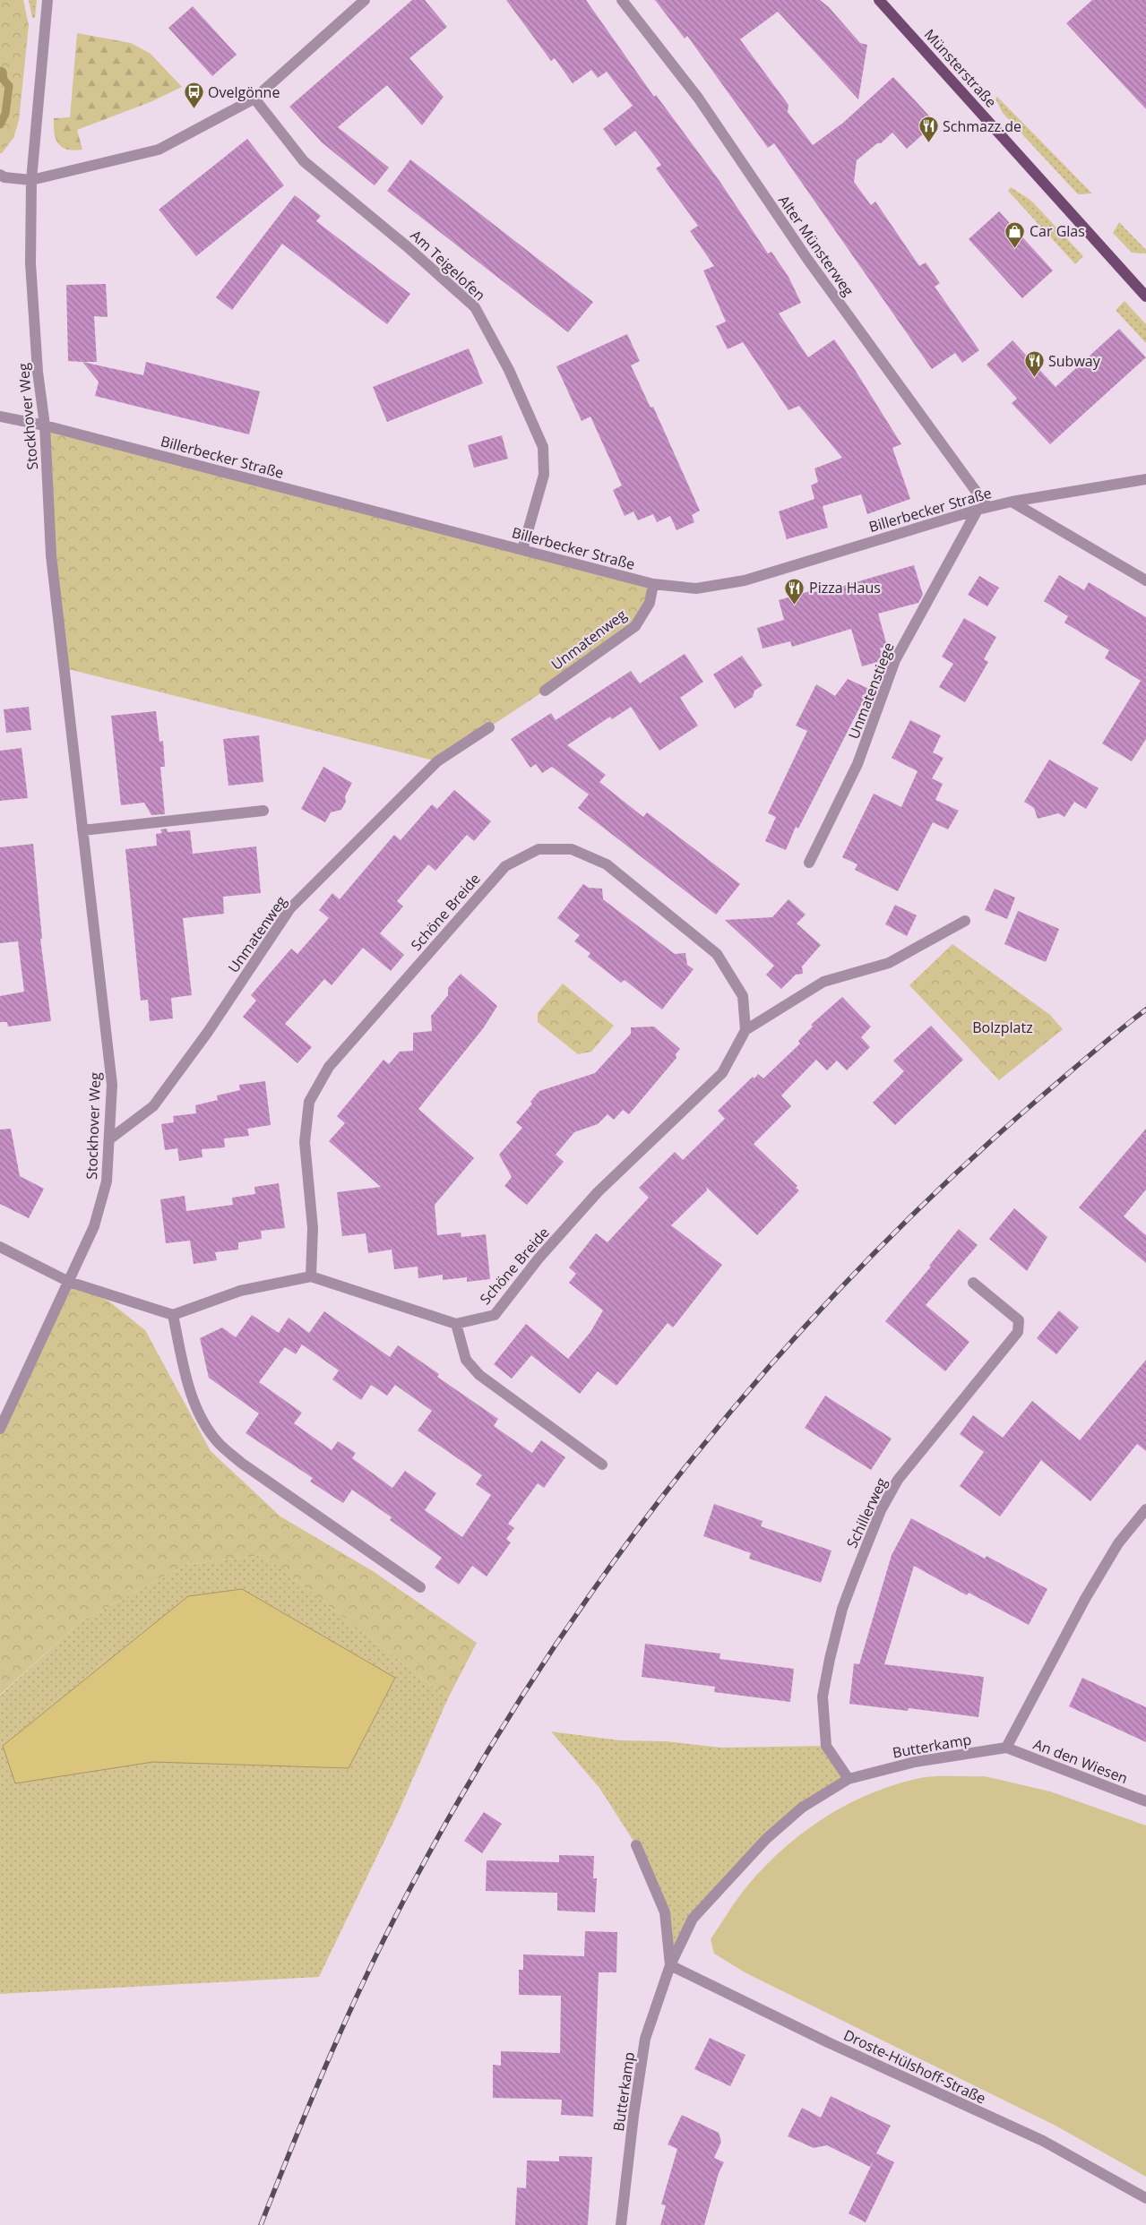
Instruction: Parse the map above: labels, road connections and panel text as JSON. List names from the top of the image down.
{
  "streets": {
    "main road": ["Münsterstraße"],
    "street": [
      "Alter Münsterweg",
      "Am Teigelofen",
      "Stockhover Weg",
      "Billerbecker Straße",
      "Unmatenweg",
      "Unmatenstiege",
      "Schöne Breide",
      "Schillerweg",
      "Butterkamp",
      "An den Wiesen",
      "Droste-Hülshoff-Straße"
    ]
  },
  "crossings": [
    ["Alter Münsterweg", "Billerbecker Straße"],
    ["Alter Münsterweg", "Unmatenstiege"],
    ["Am Teigelofen", "Billerbecker Straße"],
    ["Stockhover Weg", "Billerbecker Straße"],
    ["Stockhover Weg", "Unmatenweg"],
    ["Billerbecker Straße", "Unmatenweg"],
    ["Billerbecker Straße", "Unmatenstiege"],
    ["Schillerweg", "Butterkamp"],
    ["Butterkamp", "An den Wiesen"],
    ["Butterkamp", "Droste-Hülshoff-Straße"]
  ],
  "parks": ["Bolzplatz"],
  "places": {
    "bus stop": ["Ovelgönne"],
    "restaurant": ["Schmazz.de", "Subway", "Pizza Haus"],
    "shop": ["Car Glas"]
  }
}
